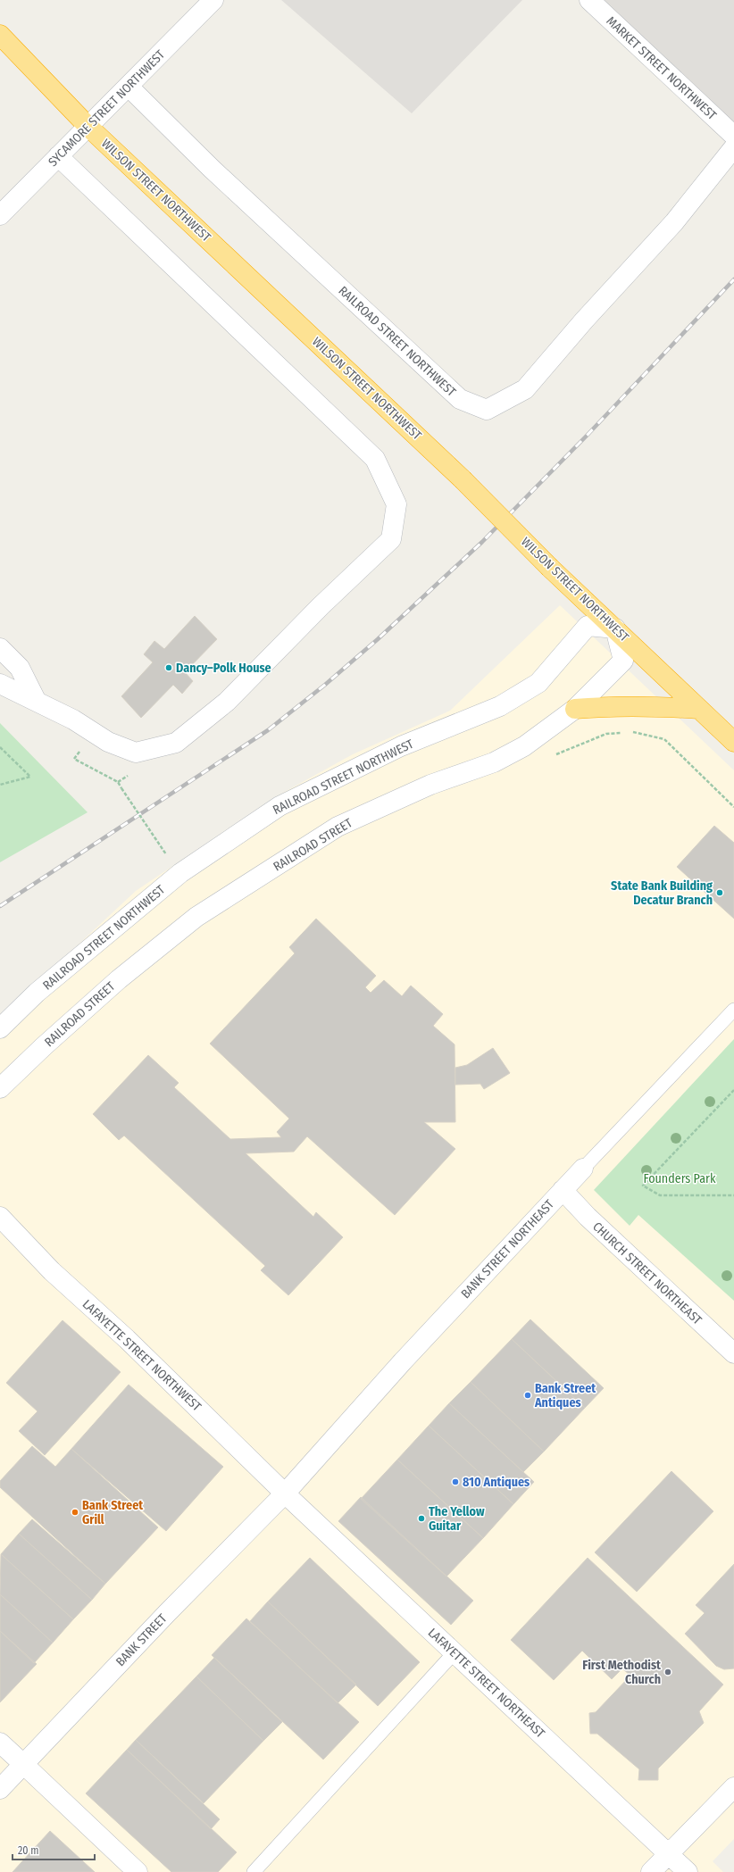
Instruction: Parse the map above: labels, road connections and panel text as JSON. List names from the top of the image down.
{
  "streets": {
    "highway": ["WILSON STREET NORTHWEST"],
    "street": [
      "MARKET STREET NORTHWEST",
      "SYCAMORE STREET NORTHWEST",
      "RAILROAD STREET NORTHWEST",
      "RAILROAD STREET",
      "BANK STREET NORTHEAST",
      "CHURCH STREET NORTHEAST",
      "LAFAYETTE STREET NORTHWEST",
      "BANK STREET",
      "LAFAYETTE STREET NORTHEAST"
    ]
  },
  "crossings": [
    ["SYCAMORE STREET NORTHWEST", "WILSON STREET NORTHWEST"],
    ["SYCAMORE STREET NORTHWEST", "RAILROAD STREET NORTHWEST"],
    ["WILSON STREET NORTHWEST", "RAILROAD STREET NORTHWEST"],
    ["WILSON STREET NORTHWEST", "RAILROAD STREET"],
    ["RAILROAD STREET NORTHWEST", "RAILROAD STREET"],
    ["BANK STREET NORTHEAST", "CHURCH STREET NORTHEAST"],
    ["BANK STREET NORTHEAST", "LAFAYETTE STREET NORTHWEST"],
    ["BANK STREET NORTHEAST", "BANK STREET"],
    ["BANK STREET NORTHEAST", "LAFAYETTE STREET NORTHEAST"],
    ["LAFAYETTE STREET NORTHWEST", "BANK STREET"],
    ["LAFAYETTE STREET NORTHWEST", "LAFAYETTE STREET NORTHEAST"],
    ["BANK STREET", "LAFAYETTE STREET NORTHEAST"]
  ],
  "parks": ["Founders Park"],
  "places": [
    "Dancy–Polk House",
    "State Bank Building Decatur Branch",
    "Bank Street Antiques",
    "810 Antiques",
    "Bank Street Grill",
    "The Yellow Guitar",
    "First Methodist Church"
  ],
  "scale_bar": "20 m"
}
